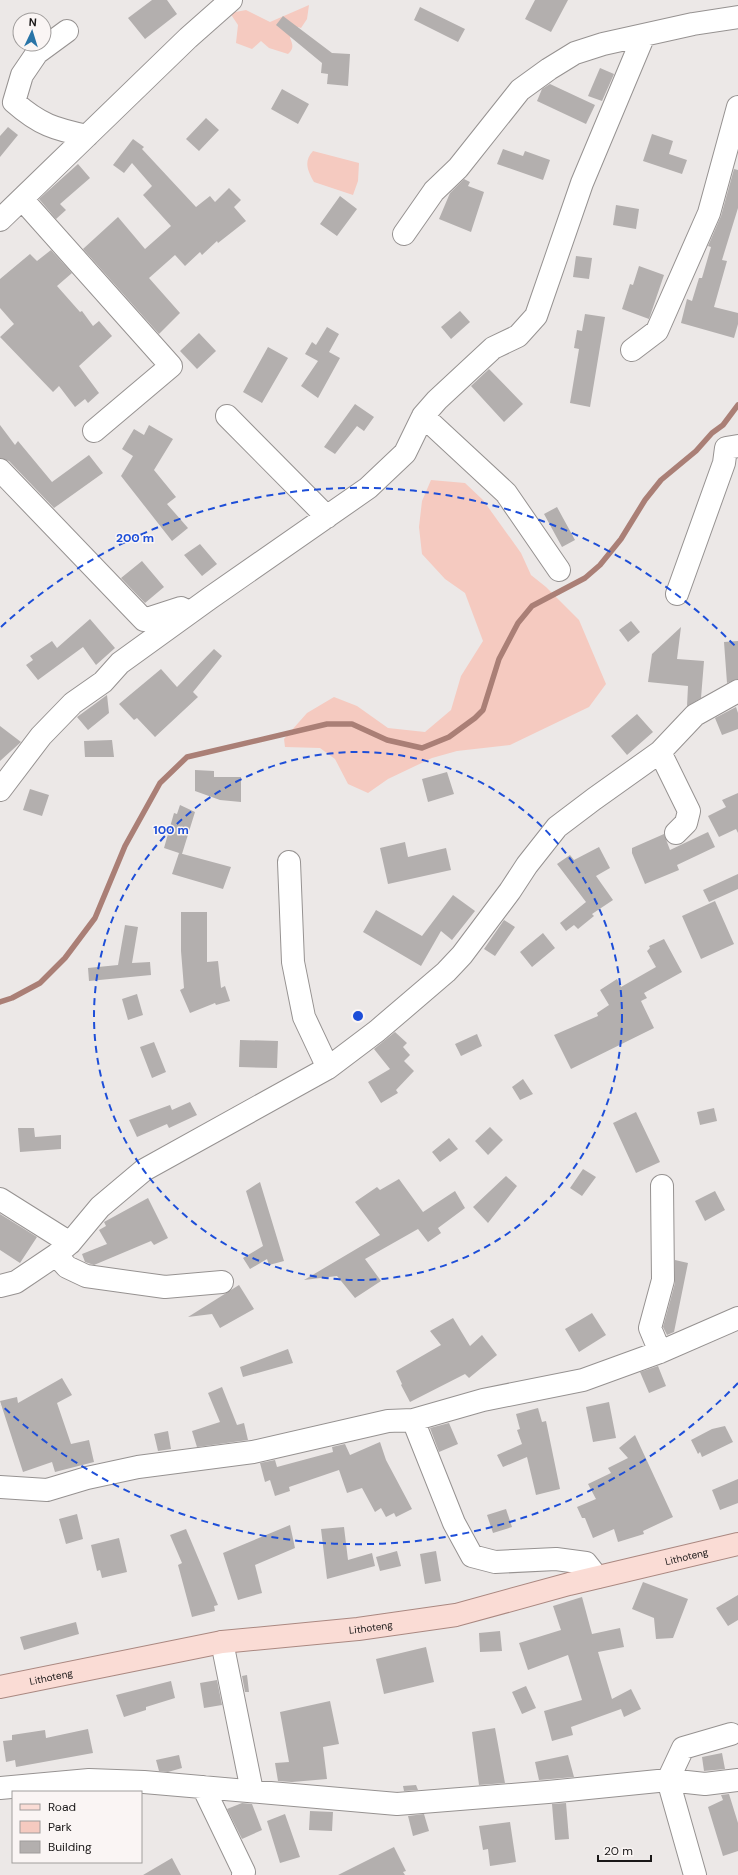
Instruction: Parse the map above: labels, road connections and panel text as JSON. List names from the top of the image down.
{
  "streets": {
    "main road": ["Lithoteng"]
  },
  "legend": ["Road", "Park", "Building"],
  "scale_bar": "20 m",
  "north": "top",
  "rings": ["200 m", "100 m"]
}
